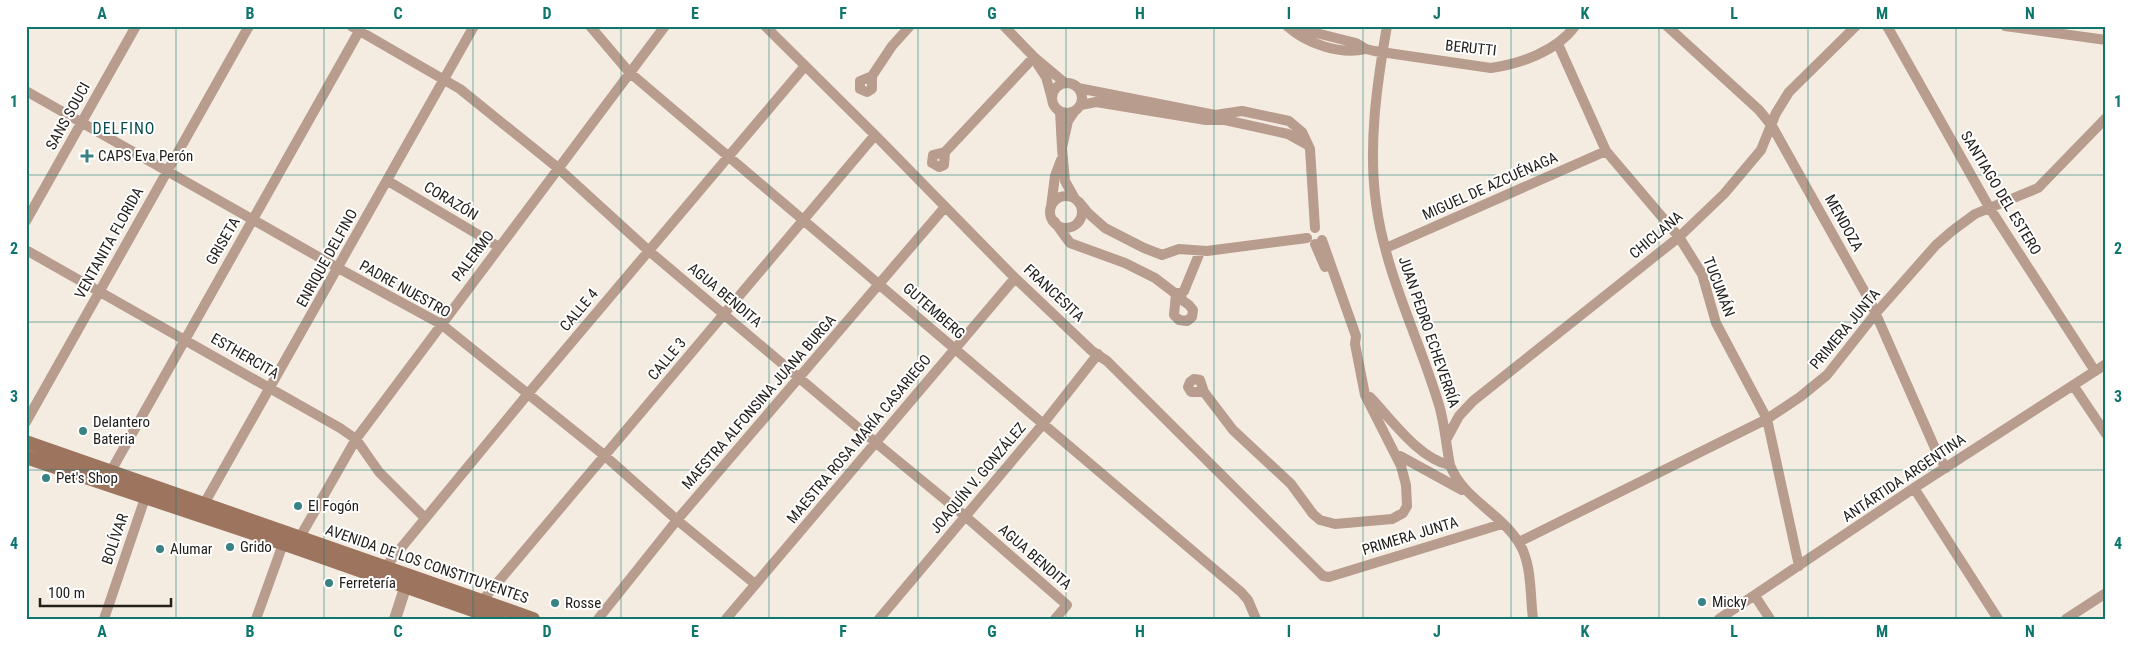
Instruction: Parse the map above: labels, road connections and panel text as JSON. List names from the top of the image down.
{
  "streets": {
    "main road": ["AVENIDA DE LOS CONSTITUYENTES"],
    "street": [
      "BERUTTI",
      "SANS SOUCI",
      "MIGUEL DE AZCUÉNAGA",
      "SANTIAGO DEL ESTERO",
      "CORAZÓN",
      "MENDOZA",
      "CHICLANA",
      "GRISETA",
      "VENTANITA FLORIDA",
      "PALERMO",
      "ENRIQUE DELFINO",
      "TUCUMÁN",
      "PADRE NUESTRO",
      "FRANCESITA",
      "AGUA BENDITA",
      "CALLE 4",
      "GUTEMBERG",
      "PRIMERA JUNTA",
      "JUAN PEDRO ECHEVERRÍA",
      "ESTHERCITA",
      "CALLE 3",
      "MAESTRA ALFONSINA JUANA BURGA",
      "MAESTRA ROSA MARÍA CASARIEGO",
      "JOAQUÍN V. GONZÁLEZ",
      "ANTÁRTIDA ARGENTINA",
      "BOLÍVAR"
    ]
  },
  "crossings": [
    ["BERUTTI", "TUCUMÁN"],
    ["BERUTTI", "JUAN PEDRO ECHEVERRÍA"],
    ["SANS SOUCI", "PADRE NUESTRO"],
    ["MIGUEL DE AZCUÉNAGA", "TUCUMÁN"],
    ["MIGUEL DE AZCUÉNAGA", "JUAN PEDRO ECHEVERRÍA"],
    ["SANTIAGO DEL ESTERO", "PRIMERA JUNTA"],
    ["SANTIAGO DEL ESTERO", "ANTÁRTIDA ARGENTINA"],
    ["CORAZÓN", "PALERMO"],
    ["CORAZÓN", "ENRIQUE DELFINO"],
    ["MENDOZA", "CHICLANA"],
    ["MENDOZA", "PRIMERA JUNTA"],
    ["MENDOZA", "ANTÁRTIDA ARGENTINA"],
    ["CHICLANA", "TUCUMÁN"],
    ["CHICLANA", "JUAN PEDRO ECHEVERRÍA"],
    ["GRISETA", "PADRE NUESTRO"],
    ["GRISETA", "AGUA BENDITA"],
    ["GRISETA", "ESTHERCITA"],
    ["GRISETA", "AVENIDA DE LOS CONSTITUYENTES"],
    ["VENTANITA FLORIDA", "PADRE NUESTRO"],
    ["VENTANITA FLORIDA", "ESTHERCITA"],
    ["PALERMO", "PADRE NUESTRO"],
    ["PALERMO", "AGUA BENDITA"],
    ["PALERMO", "GUTEMBERG"],
    ["PALERMO", "ESTHERCITA"],
    ["PALERMO", "AVENIDA DE LOS CONSTITUYENTES"],
    ["ENRIQUE DELFINO", "PADRE NUESTRO"],
    ["ENRIQUE DELFINO", "AGUA BENDITA"],
    ["ENRIQUE DELFINO", "ESTHERCITA"],
    ["ENRIQUE DELFINO", "AVENIDA DE LOS CONSTITUYENTES"],
    ["TUCUMÁN", "PRIMERA JUNTA"],
    ["TUCUMÁN", "ANTÁRTIDA ARGENTINA"],
    ["PADRE NUESTRO", "CALLE 4"],
    ["PADRE NUESTRO", "CALLE 3"],
    ["PADRE NUESTRO", "MAESTRA ALFONSINA JUANA BURGA"],
    ["PADRE NUESTRO", "MAESTRA ROSA MARÍA CASARIEGO"],
    ["FRANCESITA", "CALLE 4"],
    ["FRANCESITA", "PRIMERA JUNTA"],
    ["FRANCESITA", "CALLE 3"],
    ["FRANCESITA", "MAESTRA ALFONSINA JUANA BURGA"],
    ["FRANCESITA", "MAESTRA ROSA MARÍA CASARIEGO"],
    ["FRANCESITA", "JOAQUÍN V. GONZÁLEZ"],
    ["AGUA BENDITA", "CALLE 4"],
    ["AGUA BENDITA", "CALLE 3"],
    ["AGUA BENDITA", "MAESTRA ALFONSINA JUANA BURGA"],
    ["AGUA BENDITA", "MAESTRA ROSA MARÍA CASARIEGO"],
    ["AGUA BENDITA", "JOAQUÍN V. GONZÁLEZ"],
    ["CALLE 4", "GUTEMBERG"],
    ["CALLE 4", "ESTHERCITA"],
    ["CALLE 4", "AVENIDA DE LOS CONSTITUYENTES"],
    ["GUTEMBERG", "CALLE 3"],
    ["GUTEMBERG", "MAESTRA ALFONSINA JUANA BURGA"],
    ["GUTEMBERG", "MAESTRA ROSA MARÍA CASARIEGO"],
    ["GUTEMBERG", "JOAQUÍN V. GONZÁLEZ"],
    ["PRIMERA JUNTA", "JUAN PEDRO ECHEVERRÍA"],
    ["CALLE 3", "AVENIDA DE LOS CONSTITUYENTES"],
    ["BOLÍVAR", "AVENIDA DE LOS CONSTITUYENTES"]
  ],
  "districts": ["DELFINO"],
  "places": {
    "health": ["CAPS Eva Perón"],
    "other": [
      "Delantero Bateria",
      "Pet's Shop",
      "El Fogón",
      "Grido",
      "Alumar",
      "Ferretería",
      "Micky",
      "Rosse"
    ]
  },
  "scale_bar": "100 m",
  "grid": {
    "columns": [
      "A",
      "B",
      "C",
      "D",
      "E",
      "F",
      "G",
      "H",
      "I",
      "J",
      "K",
      "L",
      "M",
      "N"
    ],
    "rows": [
      "1",
      "2",
      "3",
      "4"
    ]
  }
}
